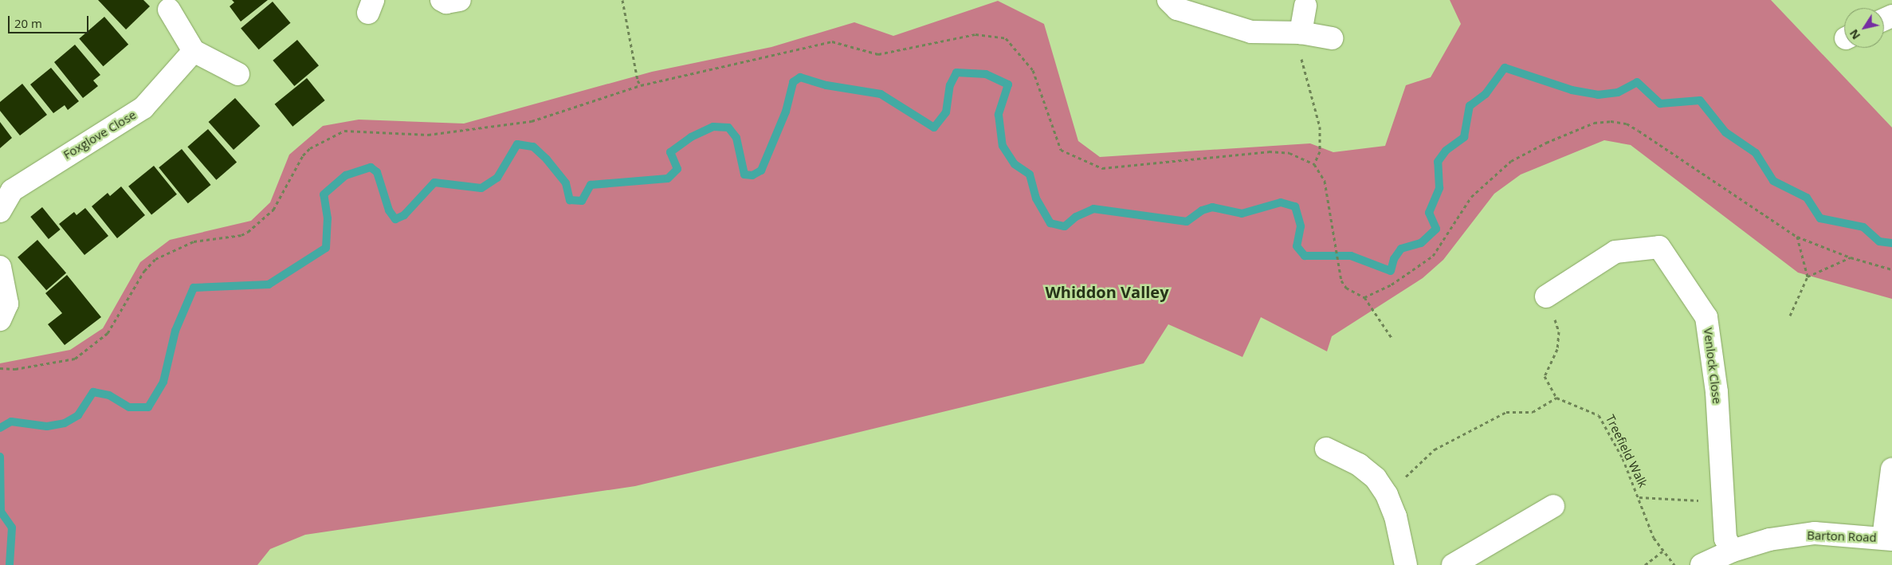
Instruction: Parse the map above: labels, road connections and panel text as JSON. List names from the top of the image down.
{
  "streets": {
    "street": ["Foxglove Close", "Venlock Close", "Barton Road"],
    "path": ["Treefield Walk"]
  },
  "crossings": [
    ["Venlock Close", "Barton Road"]
  ],
  "districts": ["Whiddon Valley"],
  "scale_bar": "20 m",
  "north": "bottom left"
}
